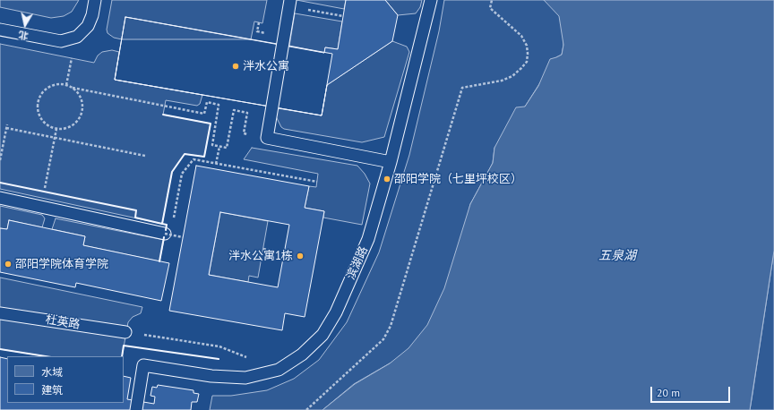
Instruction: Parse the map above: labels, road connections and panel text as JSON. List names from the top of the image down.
{
  "streets": {
    "lane": ["滨湖路", "杜英路"]
  },
  "water": ["五泉湖"],
  "places": [
    "泮水公寓",
    "邵阳学院（七里坪校区）",
    "泮水公寓1栋",
    "邵阳学院体育学院"
  ],
  "legend": ["水域", "建筑"],
  "scale_bar": "20 m",
  "north": "bottom"
}
